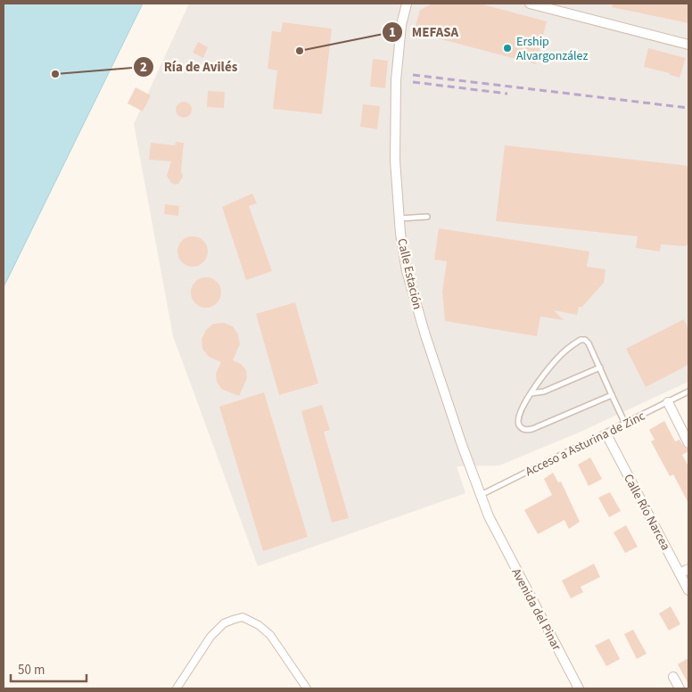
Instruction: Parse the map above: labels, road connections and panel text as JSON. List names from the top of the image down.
{
  "streets": {
    "street": ["Calle Estación", "Calle Río Narcea", "Avenida del Pinar"],
    "lane": ["Acceso a Asturina de Zinc"]
  },
  "crossings": [
    ["Calle Estación", "Acceso a Asturina de Zinc"],
    ["Calle Estación", "Avenida del Pinar"],
    ["Acceso a Asturina de Zinc", "Calle Río Narcea"]
  ],
  "places": ["Ership Alvargonzález", "MEFASA", "Ría de Avilés"],
  "scale_bar": "50 m"
}
